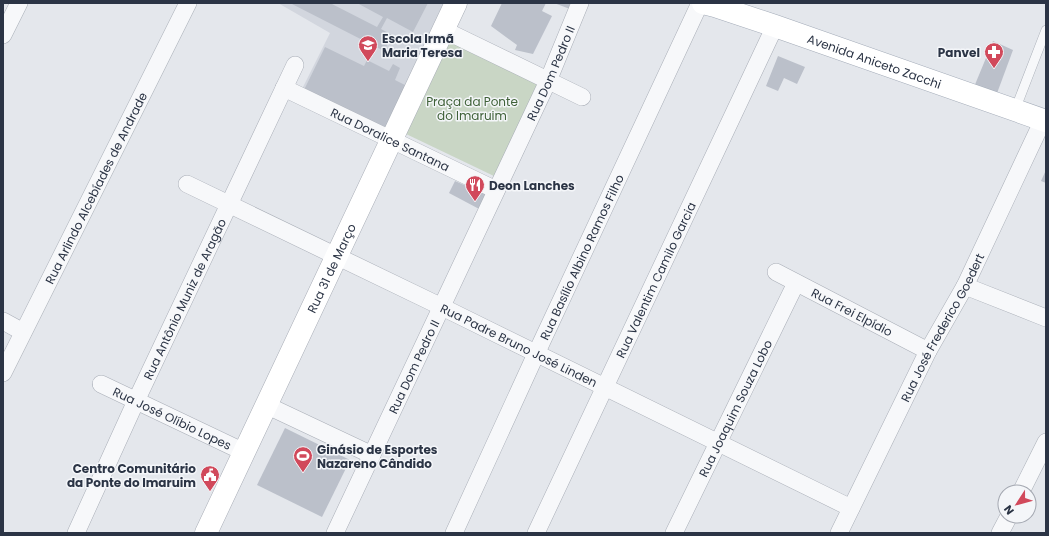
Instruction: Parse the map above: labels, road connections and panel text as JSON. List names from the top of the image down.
{
  "streets": {
    "street": [
      "Avenida Aniceto Zacchi",
      "Rua Dom Pedro II",
      "Rua Doralice Santana",
      "Rua Arlindo Alcebíades de Andrade",
      "Rua Basílio Albino Ramos Filho",
      "Rua 31 de Março",
      "Rua Valentim Camilo Garcia",
      "Rua Antônio Muniz de Aragão",
      "Rua Frei Elpídio",
      "Rua José Frederico Goedert",
      "Rua Padre Bruno José Linden",
      "Rua Joaquim Souza Lobo",
      "Rua José Olíbio Lopes"
    ]
  },
  "crossings": [
    ["Avenida Aniceto Zacchi", "Rua Basílio Albino Ramos Filho"],
    ["Avenida Aniceto Zacchi", "Rua Valentim Camilo Garcia"],
    ["Avenida Aniceto Zacchi", "Rua José Frederico Goedert"],
    ["Rua Dom Pedro II", "Rua Doralice Santana"],
    ["Rua Dom Pedro II", "Rua Padre Bruno José Linden"],
    ["Rua Doralice Santana", "Rua 31 de Março"],
    ["Rua Doralice Santana", "Rua Antônio Muniz de Aragão"],
    ["Rua Basílio Albino Ramos Filho", "Rua Padre Bruno José Linden"],
    ["Rua 31 de Março", "Rua Padre Bruno José Linden"],
    ["Rua 31 de Março", "Rua José Olíbio Lopes"],
    ["Rua Valentim Camilo Garcia", "Rua Padre Bruno José Linden"],
    ["Rua Antônio Muniz de Aragão", "Rua Padre Bruno José Linden"],
    ["Rua Antônio Muniz de Aragão", "Rua José Olíbio Lopes"],
    ["Rua Frei Elpídio", "Rua José Frederico Goedert"],
    ["Rua Frei Elpídio", "Rua Joaquim Souza Lobo"],
    ["Rua José Frederico Goedert", "Rua Padre Bruno José Linden"],
    ["Rua Padre Bruno José Linden", "Rua Joaquim Souza Lobo"]
  ],
  "parks": ["Praça da Ponte do Imaruim"],
  "places": {
    "school or university": ["Escola Irmã Maria Teresa"],
    "pharmacy": ["Panvel"],
    "restaurant": ["Deon Lanches"],
    "sports": ["Ginásio de Esportes Nazareno Cândido"],
    "public building": ["Centro Comunitário da Ponte do Imaruim"]
  },
  "north": "bottom left"
}
